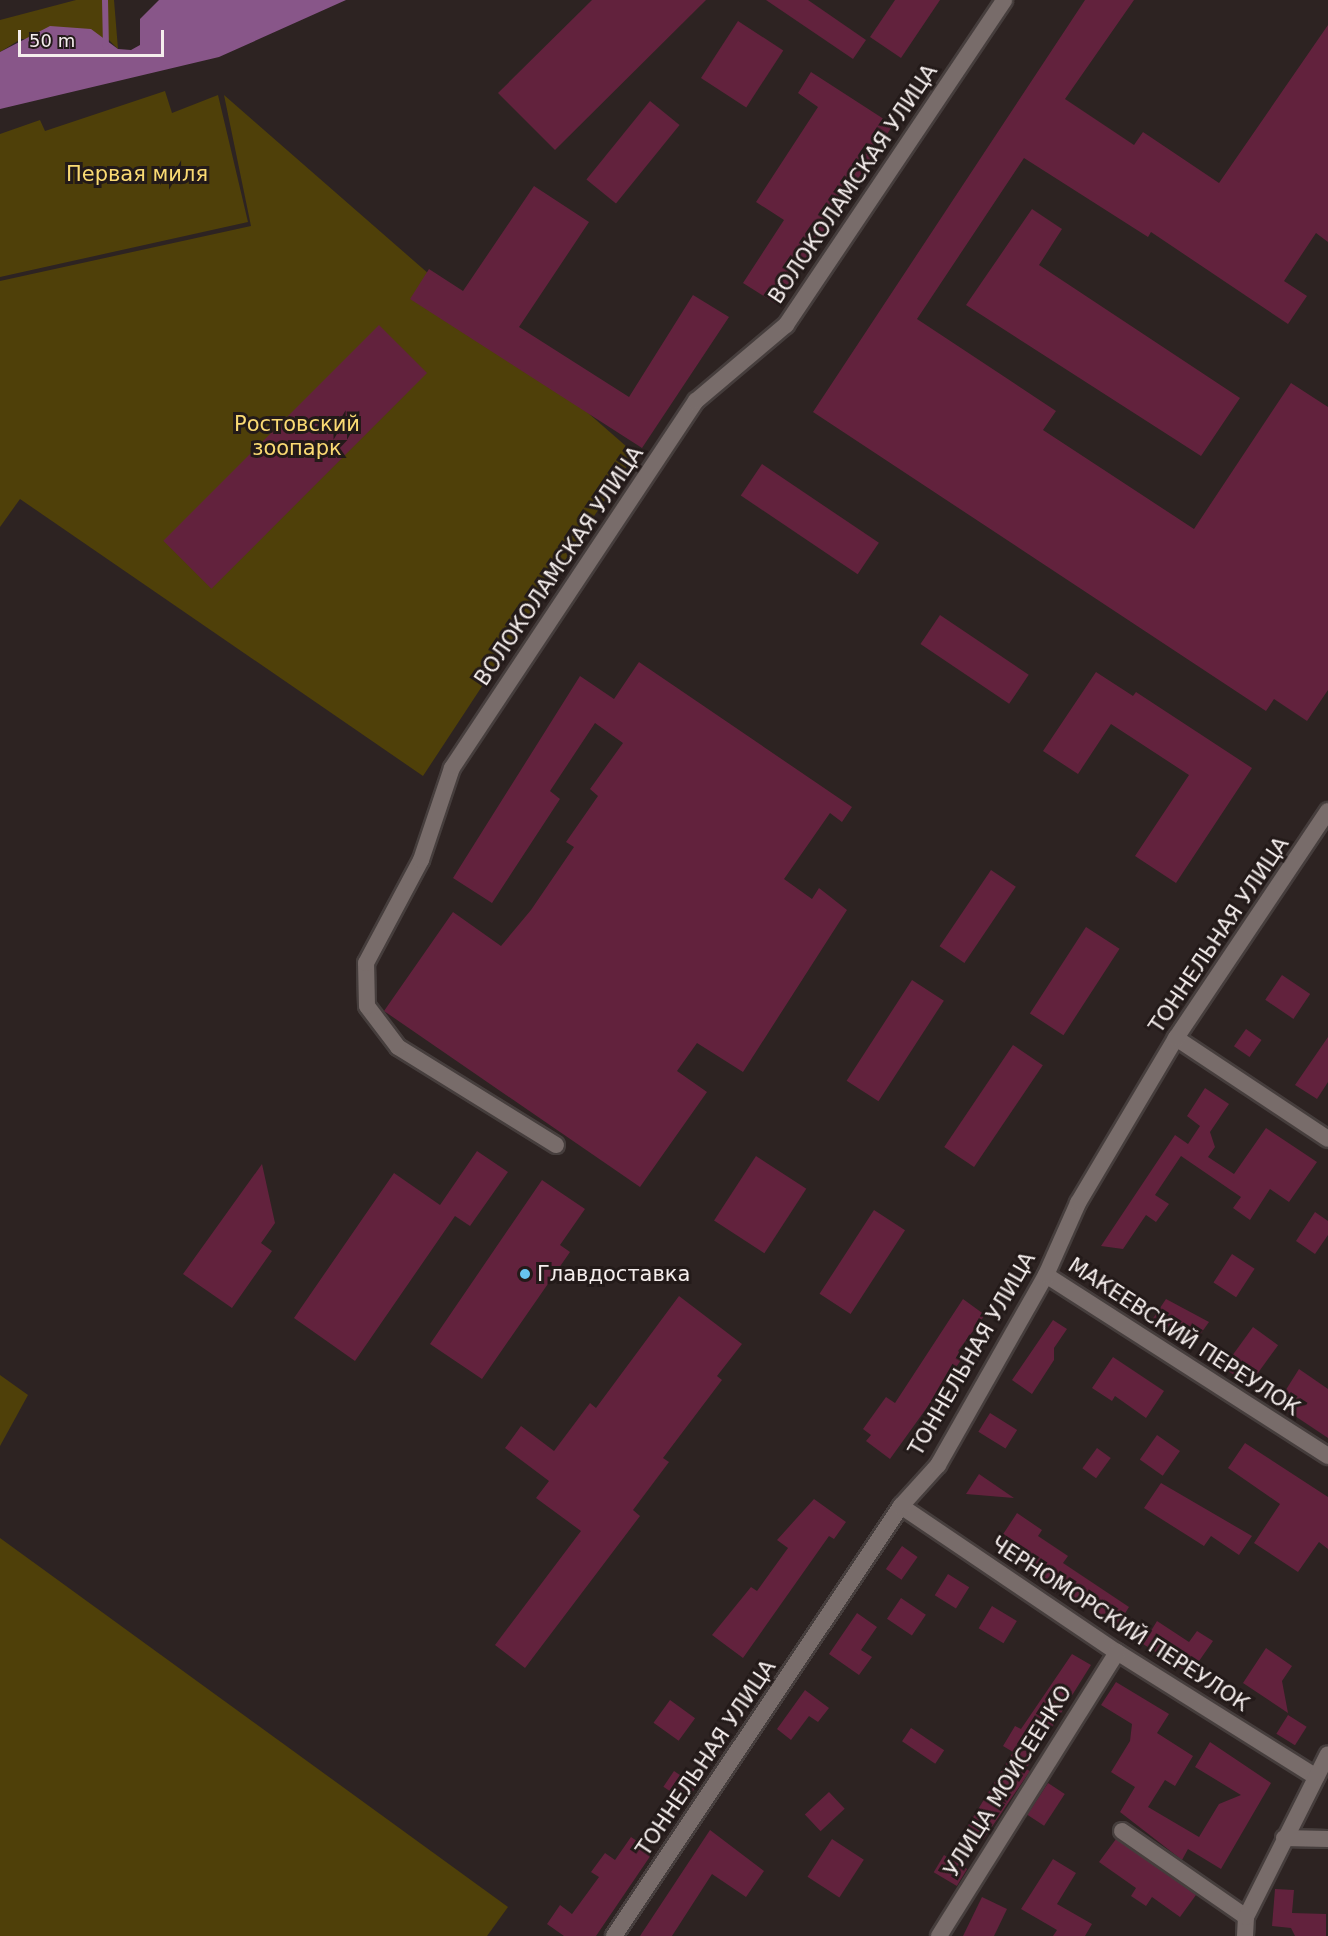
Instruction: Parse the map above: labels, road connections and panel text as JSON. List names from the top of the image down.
{
  "streets": {
    "street": [
      "ВОЛОКОЛАМСКАЯ УЛИЦА",
      "ТОННЕЛЬНАЯ УЛИЦА",
      "МАКЕЕВСКИЙ ПЕРЕУЛОК",
      "ЧЕРНОМОРСКИЙ ПЕРЕУЛОК",
      "УЛИЦА МОИСЕЕНКО"
    ]
  },
  "crossings": [
    ["ТОННЕЛЬНАЯ УЛИЦА", "МАКЕЕВСКИЙ ПЕРЕУЛОК"],
    ["ТОННЕЛЬНАЯ УЛИЦА", "ЧЕРНОМОРСКИЙ ПЕРЕУЛОК"],
    ["ЧЕРНОМОРСКИЙ ПЕРЕУЛОК", "УЛИЦА МОИСЕЕНКО"]
  ],
  "parks": ["Первая миля", "Ростовский зоопарк"],
  "places": ["Главдоставка"],
  "scale_bar": "50 m"
}
